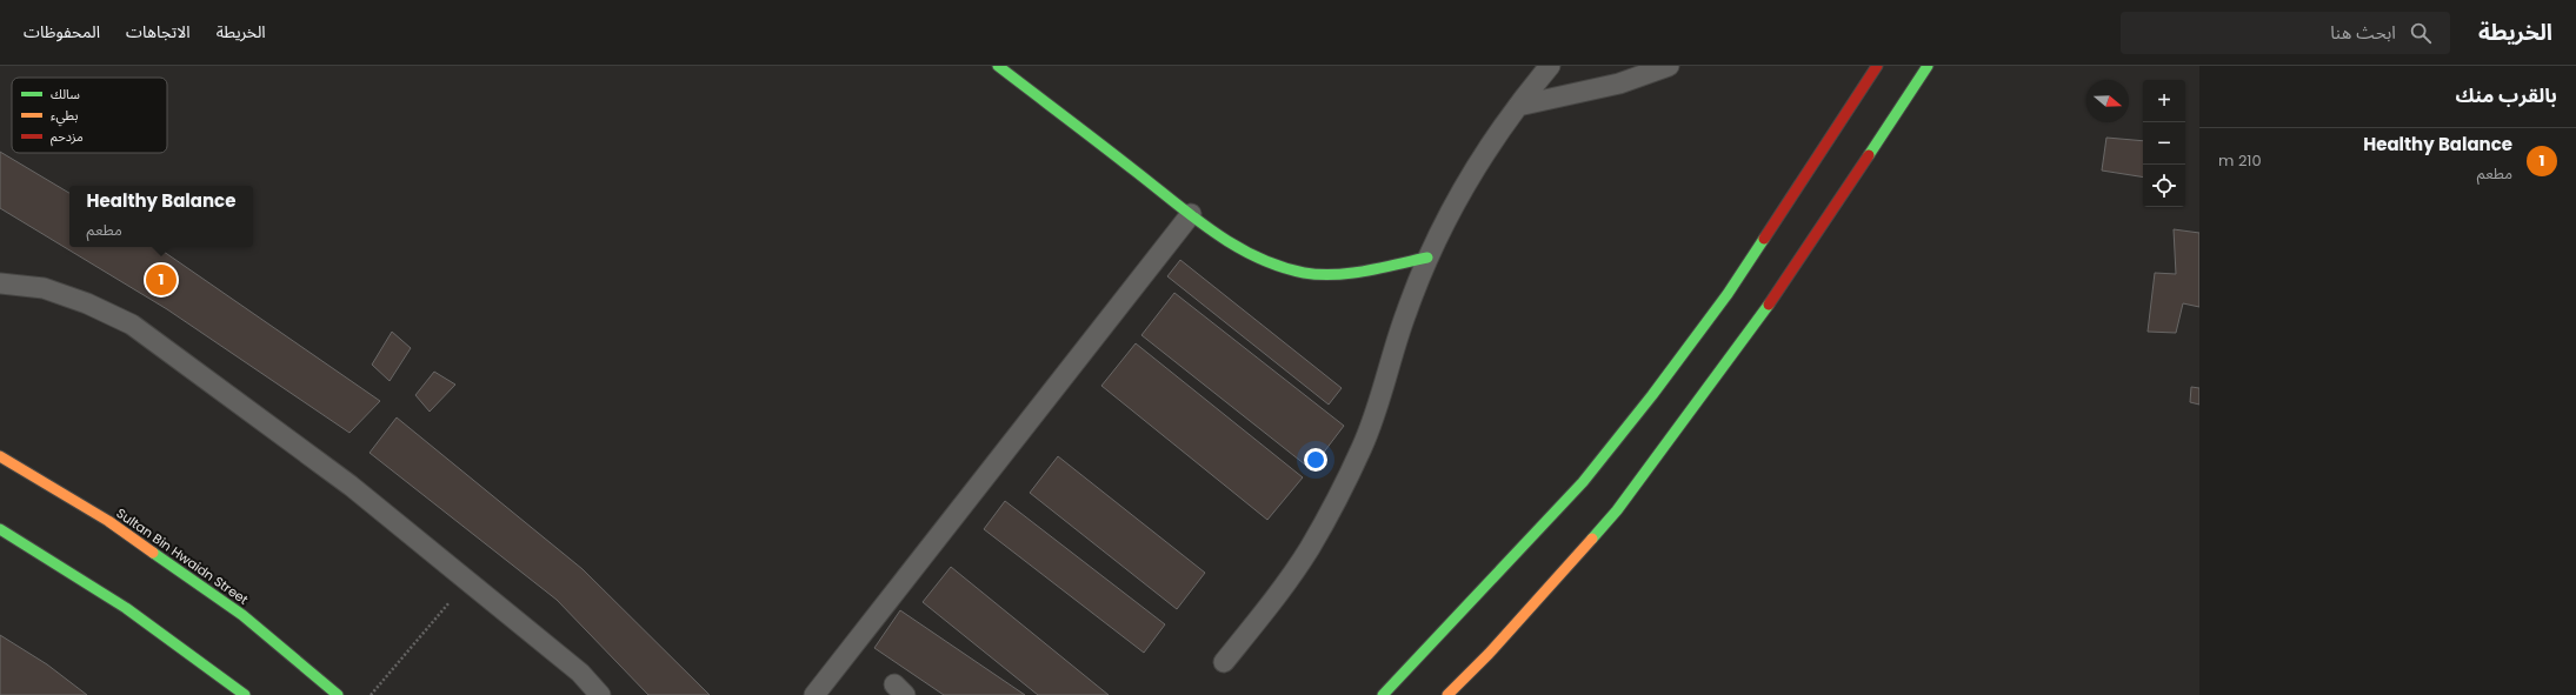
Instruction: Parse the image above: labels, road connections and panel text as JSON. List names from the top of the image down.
{
  "streets": {
    "main road": ["Sultan Bin Hwaidn Street"]
  },
  "legend": ["سالك", "بطيء", "مزدحم"],
  "north": "right",
  "page": {
    "header": "الخريطة",
    "search": "ابحث هنا",
    "nav": ["الخريطة", "الاتجاهات", "المحفوظات"],
    "heading": "بالقرب منك",
    "map_buttons": ["+", "−"],
    "list": [
      {
        "mark": "1",
        "name": "Healthy Balance",
        "note": "مطعم",
        "value": "210 m"
      }
    ],
    "popup": ["Healthy Balance", "مطعم"],
    "pins": "1"
  }
}
